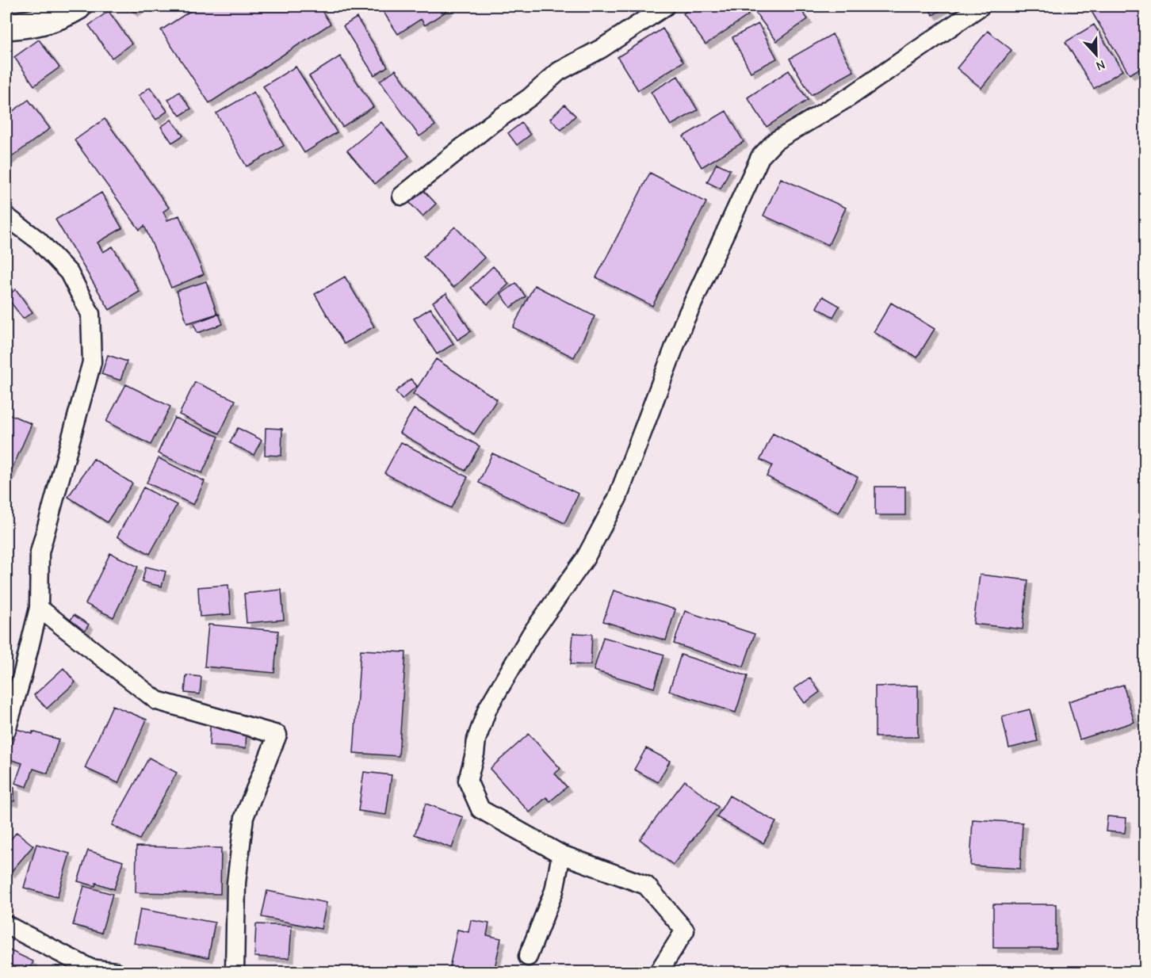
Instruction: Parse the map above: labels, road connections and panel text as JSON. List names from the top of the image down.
{
  "north": "bottom"
}
